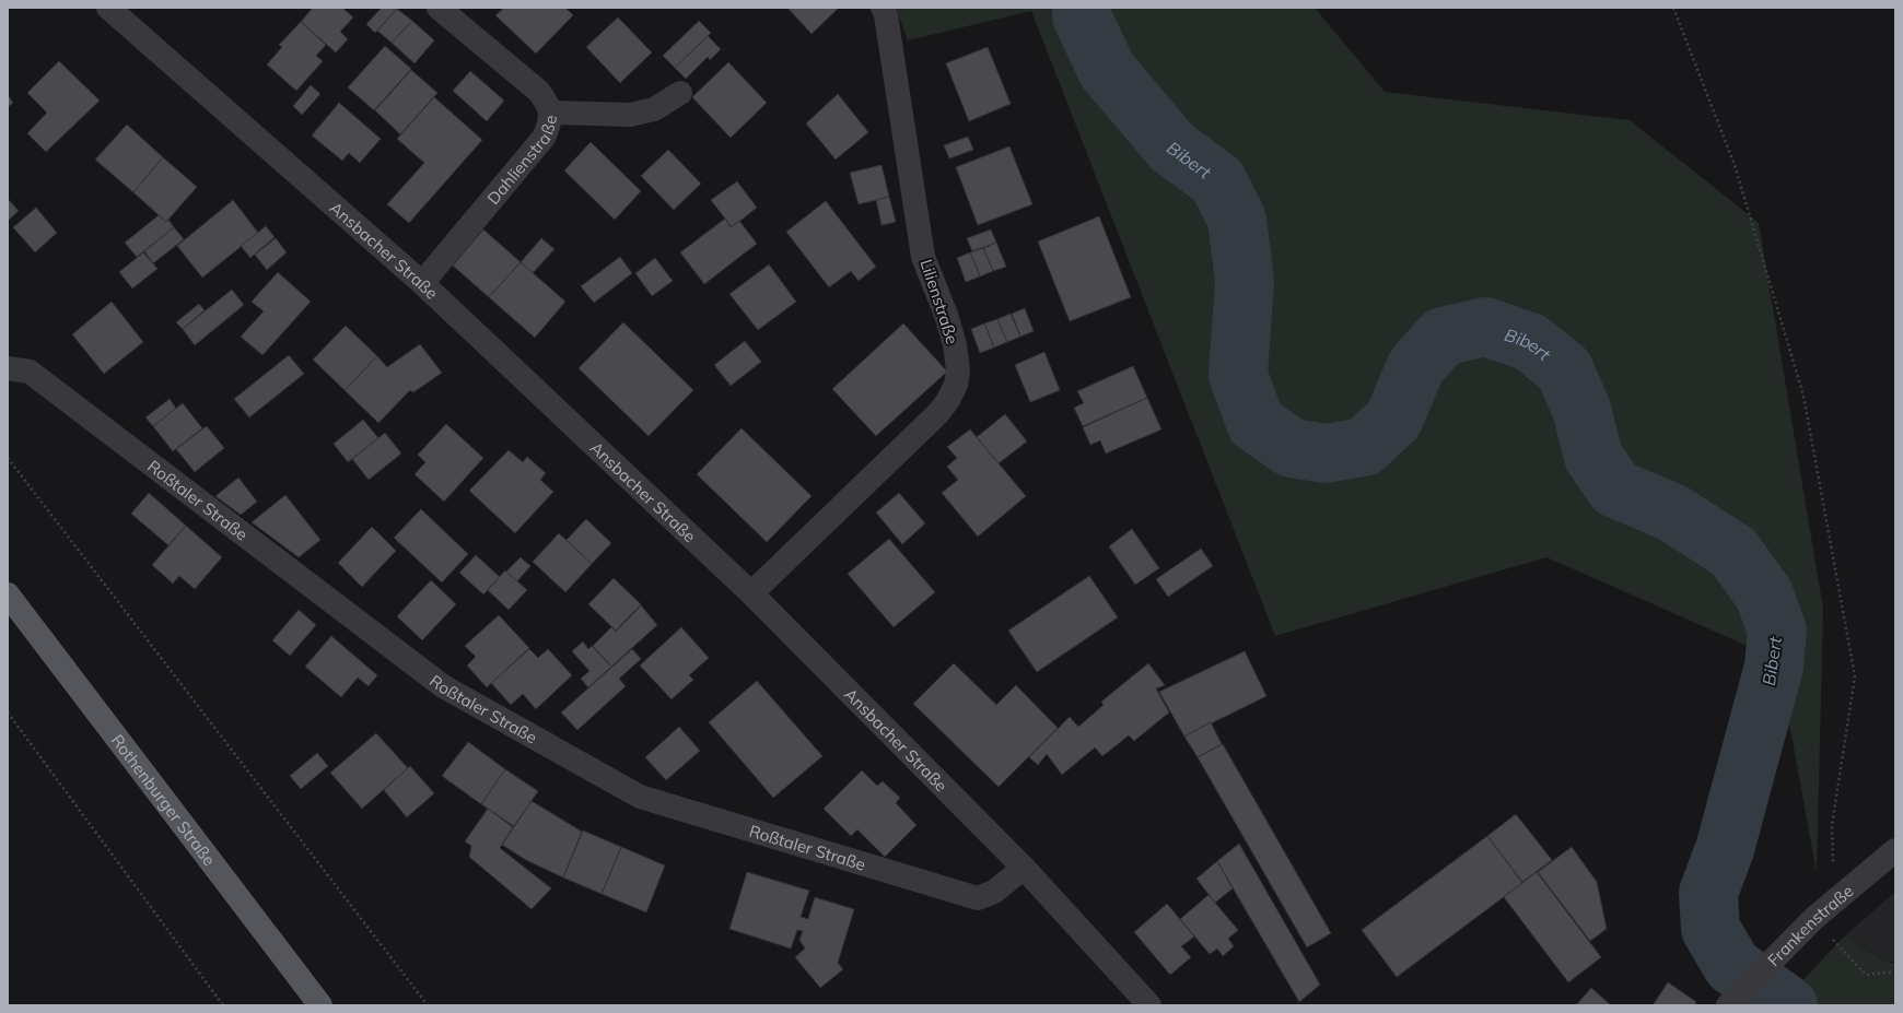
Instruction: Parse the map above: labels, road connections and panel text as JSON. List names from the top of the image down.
{
  "streets": {
    "main road": ["Rothenburger Straße"],
    "street": [
      "Dahlienstraße",
      "Ansbacher Straße",
      "Lilienstraße",
      "Roßtaler Straße",
      "Frankenstraße"
    ]
  },
  "crossings": [
    ["Dahlienstraße", "Ansbacher Straße"],
    ["Ansbacher Straße", "Lilienstraße"],
    ["Ansbacher Straße", "Roßtaler Straße"]
  ],
  "water": ["Bibert"]
}
